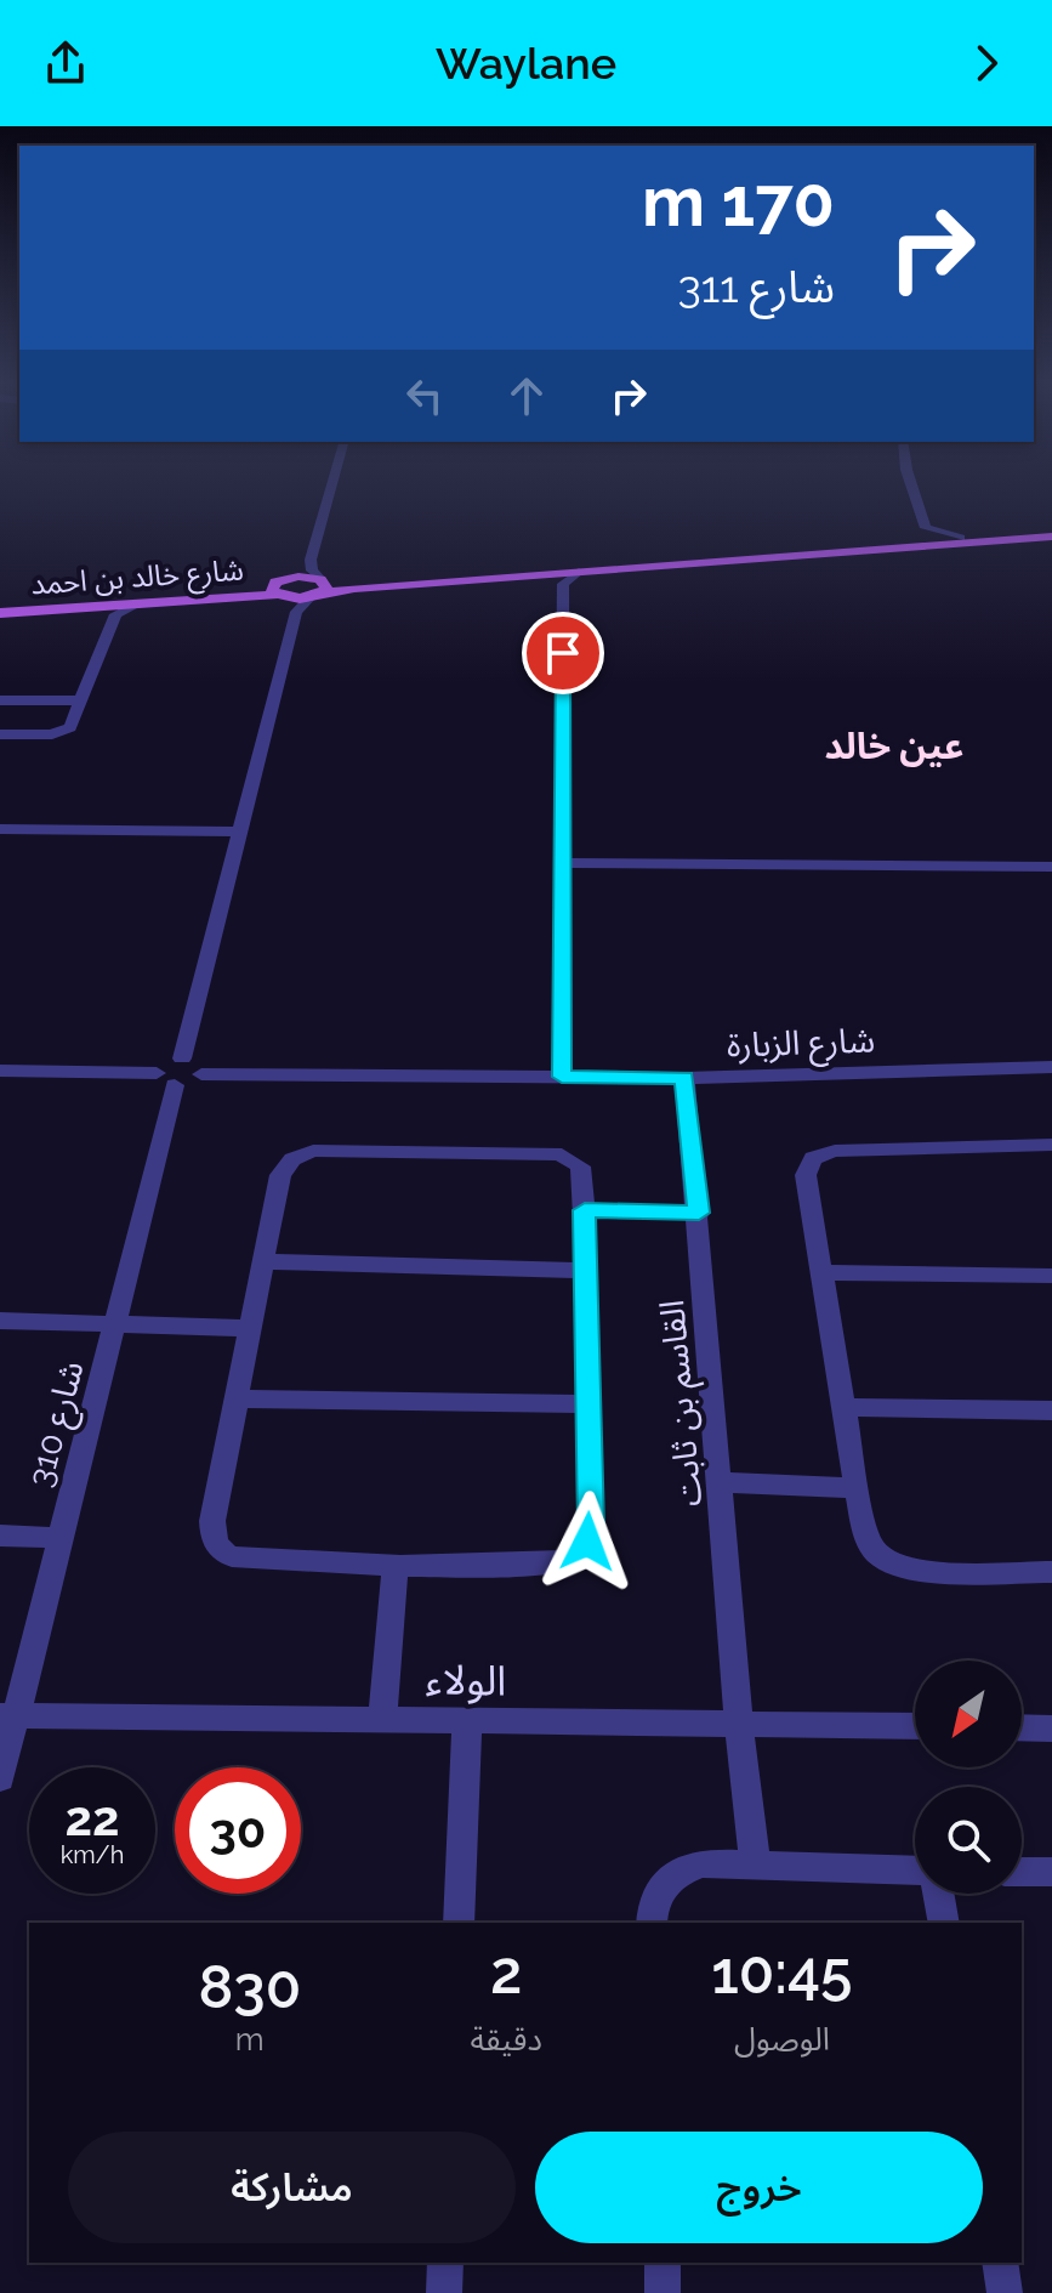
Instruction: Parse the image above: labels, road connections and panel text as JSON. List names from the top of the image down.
{
  "streets": {
    "main road": ["شارع خالد بن احمد"],
    "street": [
      "شارع الزبارة",
      "القاسم بن ثابت",
      "شارع 310",
      "الولاء"
    ]
  },
  "crossings": [
    ["شارع الزبارة", "القاسم بن ثابت"],
    ["القاسم بن ثابت", "الولاء"],
    ["شارع 310", "الولاء"]
  ],
  "districts": ["عين خالد"],
  "north": "bottom left",
  "page": {
    "header": "Waylane",
    "turn": ["170 m", "شارع 311"],
    "speed": "22 km/h",
    "limit": "30",
    "eta": [
      "10:45",
      "الوصول",
      "2",
      "دقيقة",
      "830",
      "m"
    ],
    "buttons": ["خروج", "مشاركة"]
  }
}
